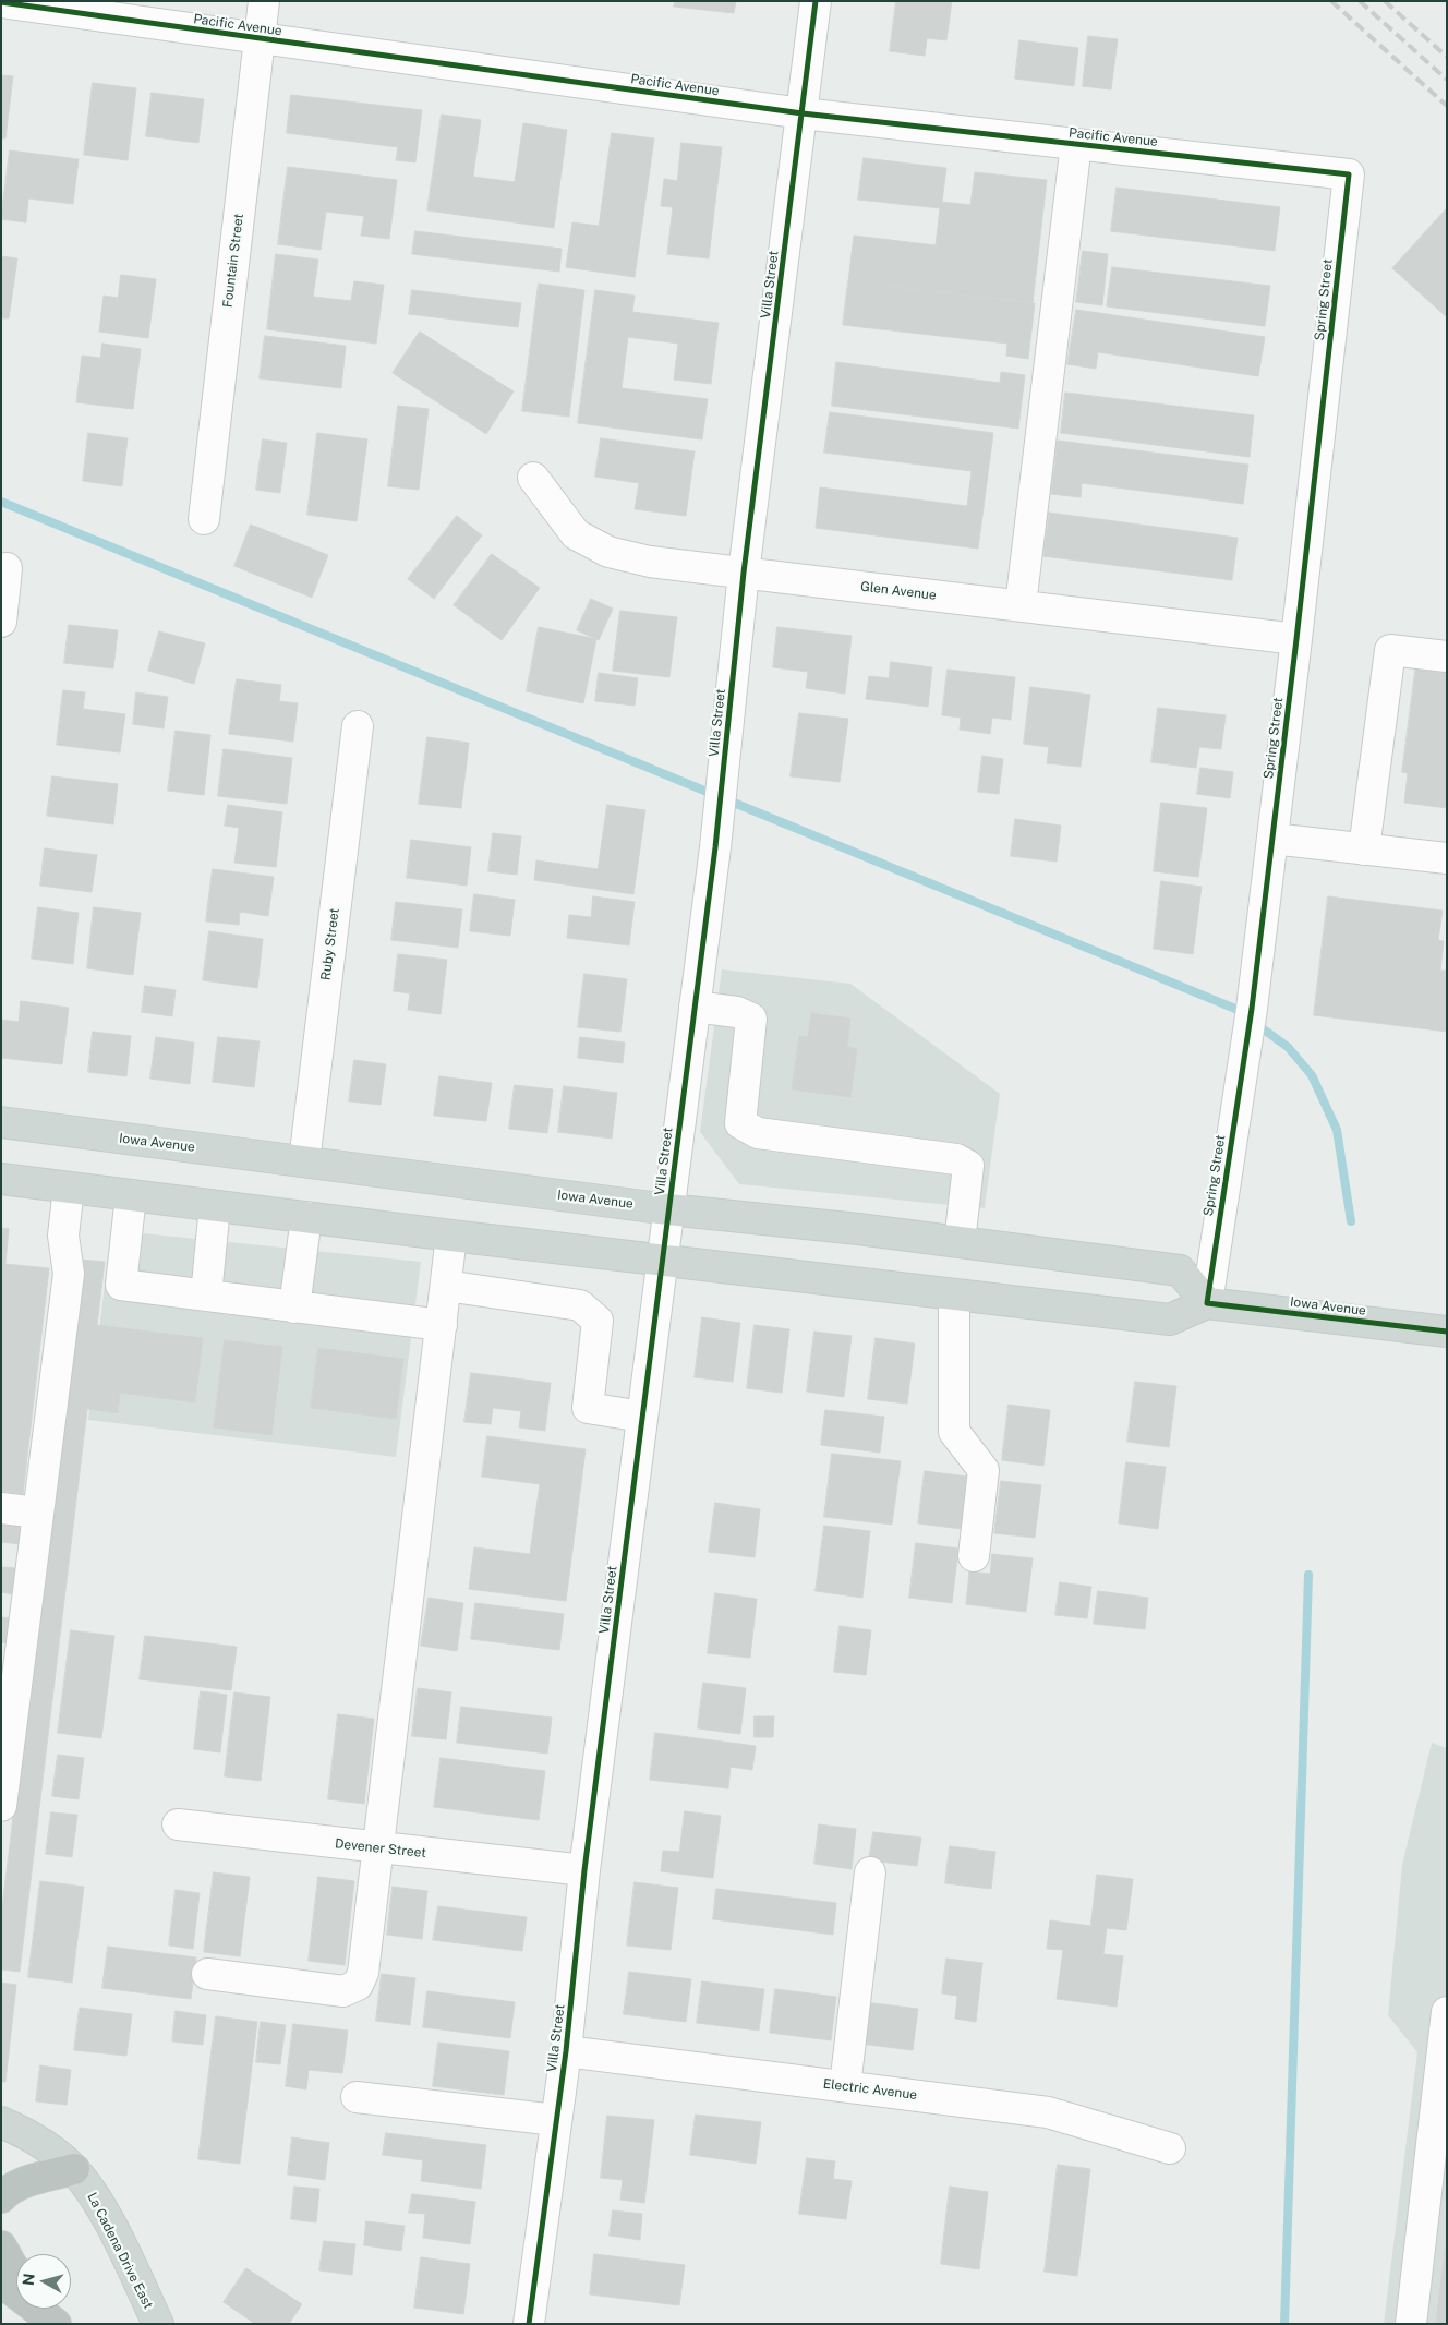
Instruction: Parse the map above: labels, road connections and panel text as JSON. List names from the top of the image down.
{
  "streets": {
    "main road": ["Iowa Avenue", "La Cadena Drive East"],
    "street": [
      "Pacific Avenue",
      "Fountain Street",
      "Villa Street",
      "Spring Street",
      "Glen Avenue",
      "Ruby Street",
      "Devener Street",
      "Electric Avenue"
    ]
  },
  "crossings": [
    ["Pacific Avenue", "Fountain Street"],
    ["Pacific Avenue", "Villa Street"],
    ["Pacific Avenue", "Spring Street"],
    ["Villa Street", "Glen Avenue"],
    ["Villa Street", "Iowa Avenue"],
    ["Villa Street", "Devener Street"],
    ["Villa Street", "Electric Avenue"],
    ["Spring Street", "Glen Avenue"],
    ["Spring Street", "Iowa Avenue"],
    ["Ruby Street", "Iowa Avenue"]
  ],
  "north": "left"
}
